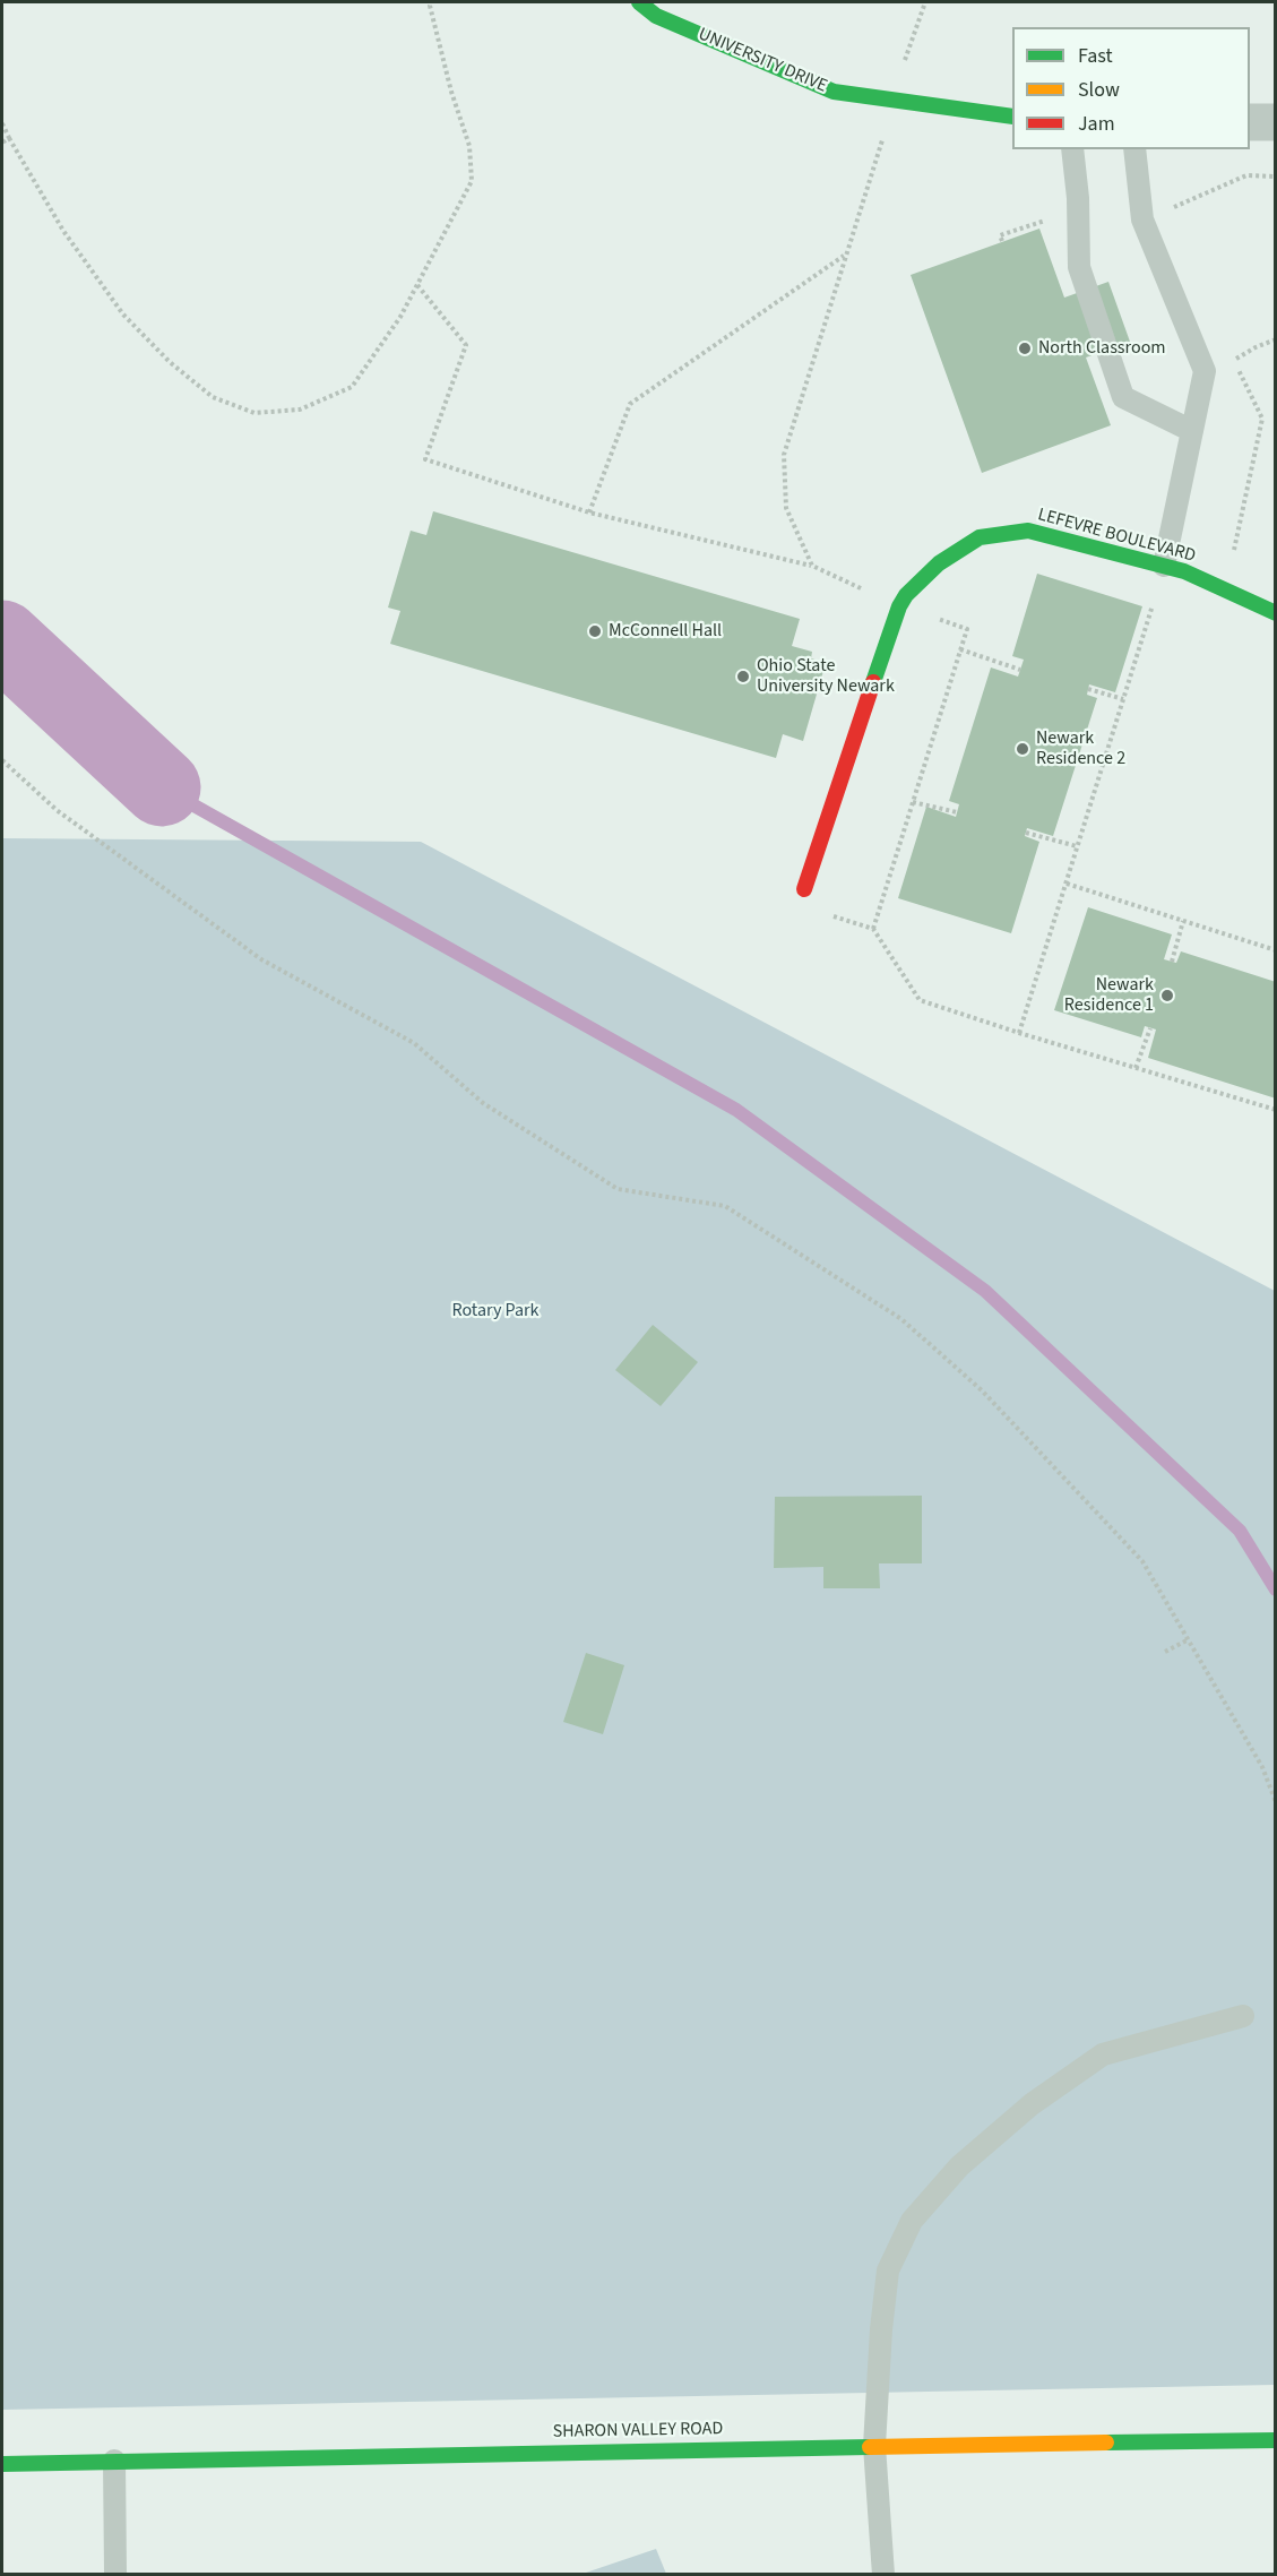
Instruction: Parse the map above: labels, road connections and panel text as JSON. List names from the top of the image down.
{
  "streets": {
    "street": ["UNIVERSITY DRIVE", "LEFEVRE BOULEVARD", "SHARON VALLEY ROAD"]
  },
  "parks": ["Rotary Park"],
  "places": [
    "North Classroom",
    "McConnell Hall",
    "Ohio State University Newark",
    "Newark Residence 2",
    "Newark Residence 1"
  ],
  "legend": ["Fast", "Slow", "Jam"]
}
